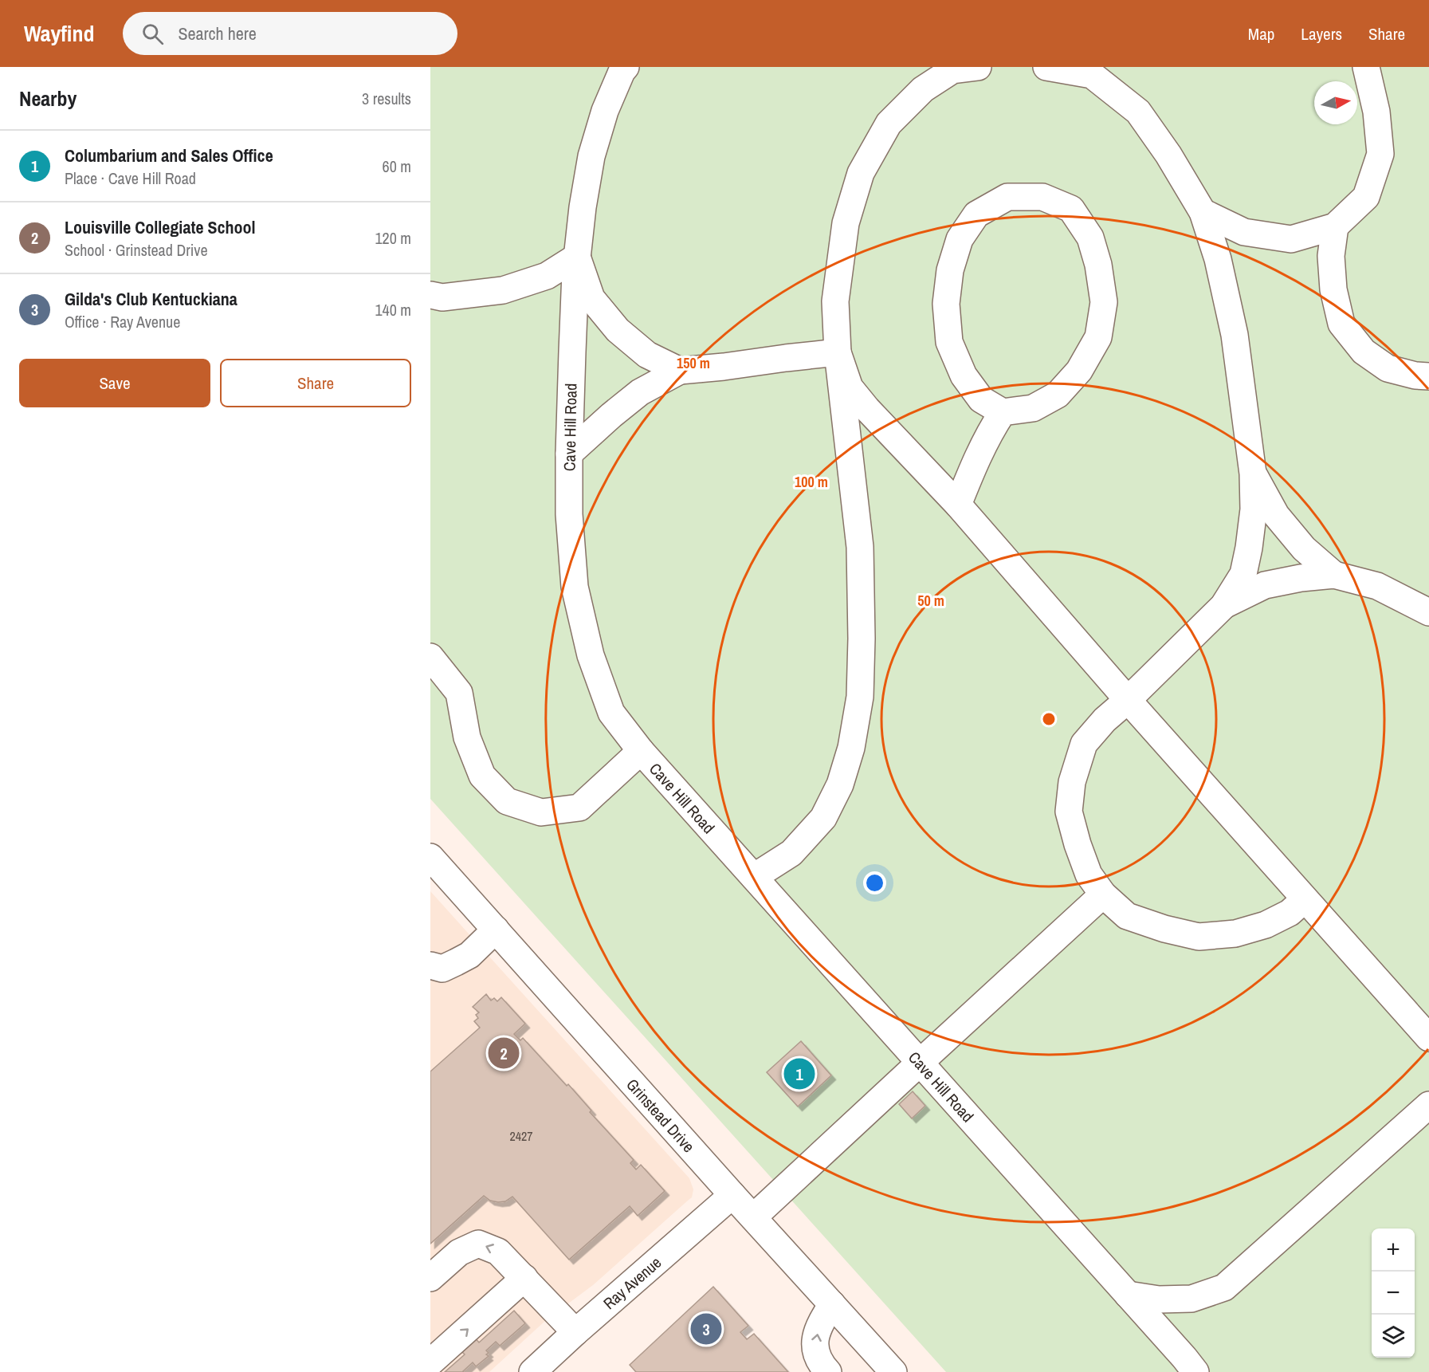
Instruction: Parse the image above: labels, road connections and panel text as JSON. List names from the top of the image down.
{
  "streets": {
    "street": ["Cave Hill Road", "Grinstead Drive", "Ray Avenue"]
  },
  "crossings": [
    ["Grinstead Drive", "Ray Avenue"]
  ],
  "house_numbers": ["2427"],
  "north": "right",
  "page": {
    "header": "Wayfind",
    "search": "Search here",
    "nav": ["Map", "Layers", "Share"],
    "heading": ["Nearby", "3 results"],
    "list": [
      {
        "mark": "1",
        "name": "Columbarium and Sales Office",
        "note": "Place · Cave Hill Road",
        "value": "60 m"
      },
      {
        "mark": "2",
        "name": "Louisville Collegiate School",
        "note": "School · Grinstead Drive",
        "value": "120 m"
      },
      {
        "mark": "3",
        "name": "Gilda's Club Kentuckiana",
        "note": "Office · Ray Avenue",
        "value": "140 m"
      }
    ],
    "buttons": ["Save", "Share"],
    "pins": ["2", "1", "3"],
    "map_buttons": ["+", "−"]
  },
  "rings": ["150 m", "100 m", "50 m"]
}
